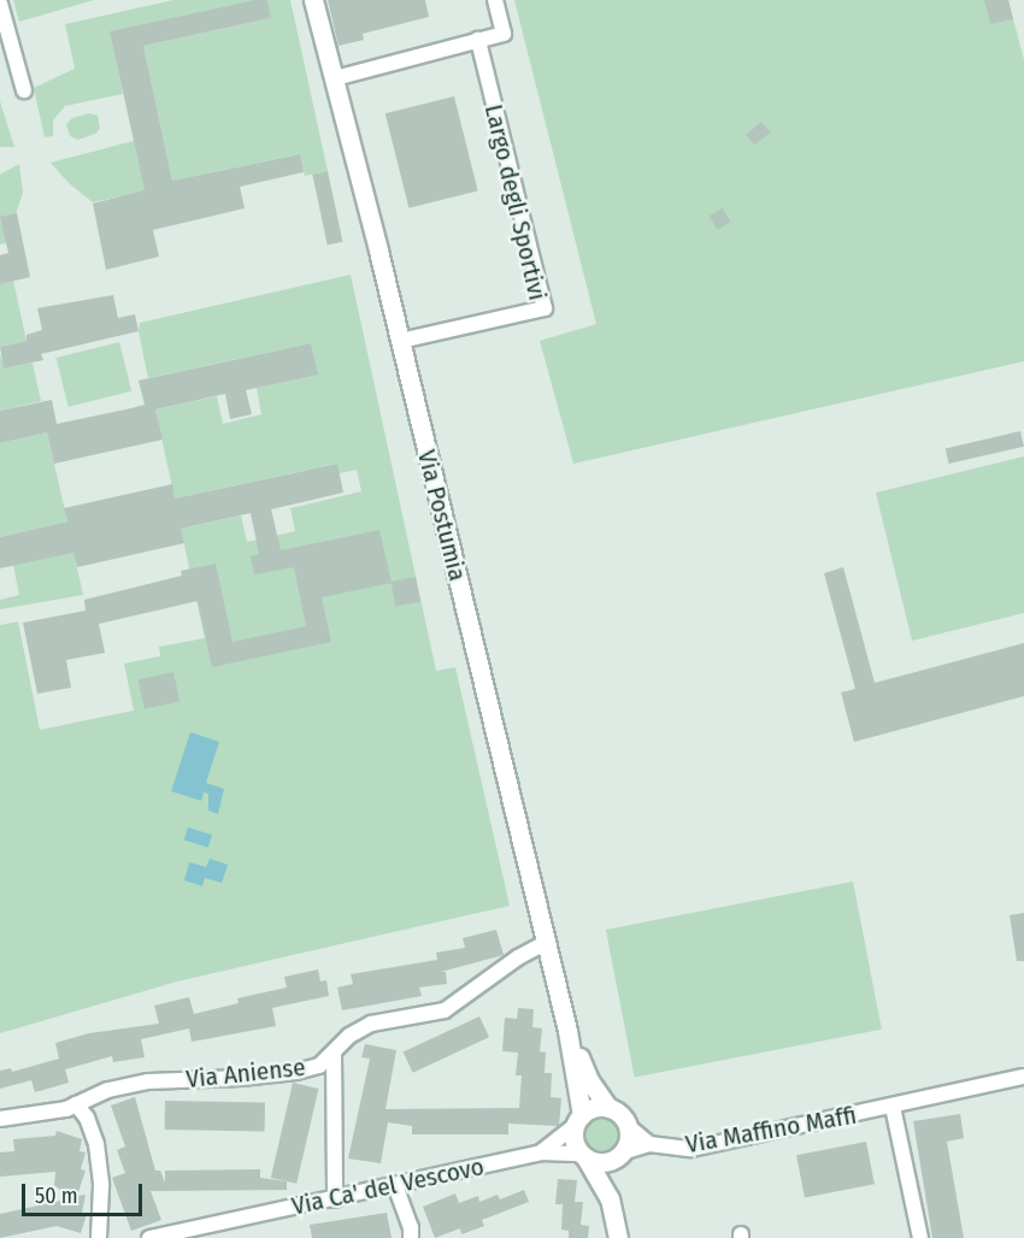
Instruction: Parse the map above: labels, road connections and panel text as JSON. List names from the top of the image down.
{
  "streets": {
    "street": [
      "Largo degli Sportivi",
      "Via Postumia",
      "Via Aniense",
      "Via Maffino Maffi",
      "Via Ca' del Vescovo"
    ]
  },
  "crossings": [
    ["Largo degli Sportivi", "Via Postumia"],
    ["Via Postumia", "Via Aniense"],
    ["Via Postumia", "Via Maffino Maffi"],
    ["Via Postumia", "Via Ca' del Vescovo"],
    ["Via Maffino Maffi", "Via Ca' del Vescovo"]
  ],
  "scale_bar": "50 m"
}
